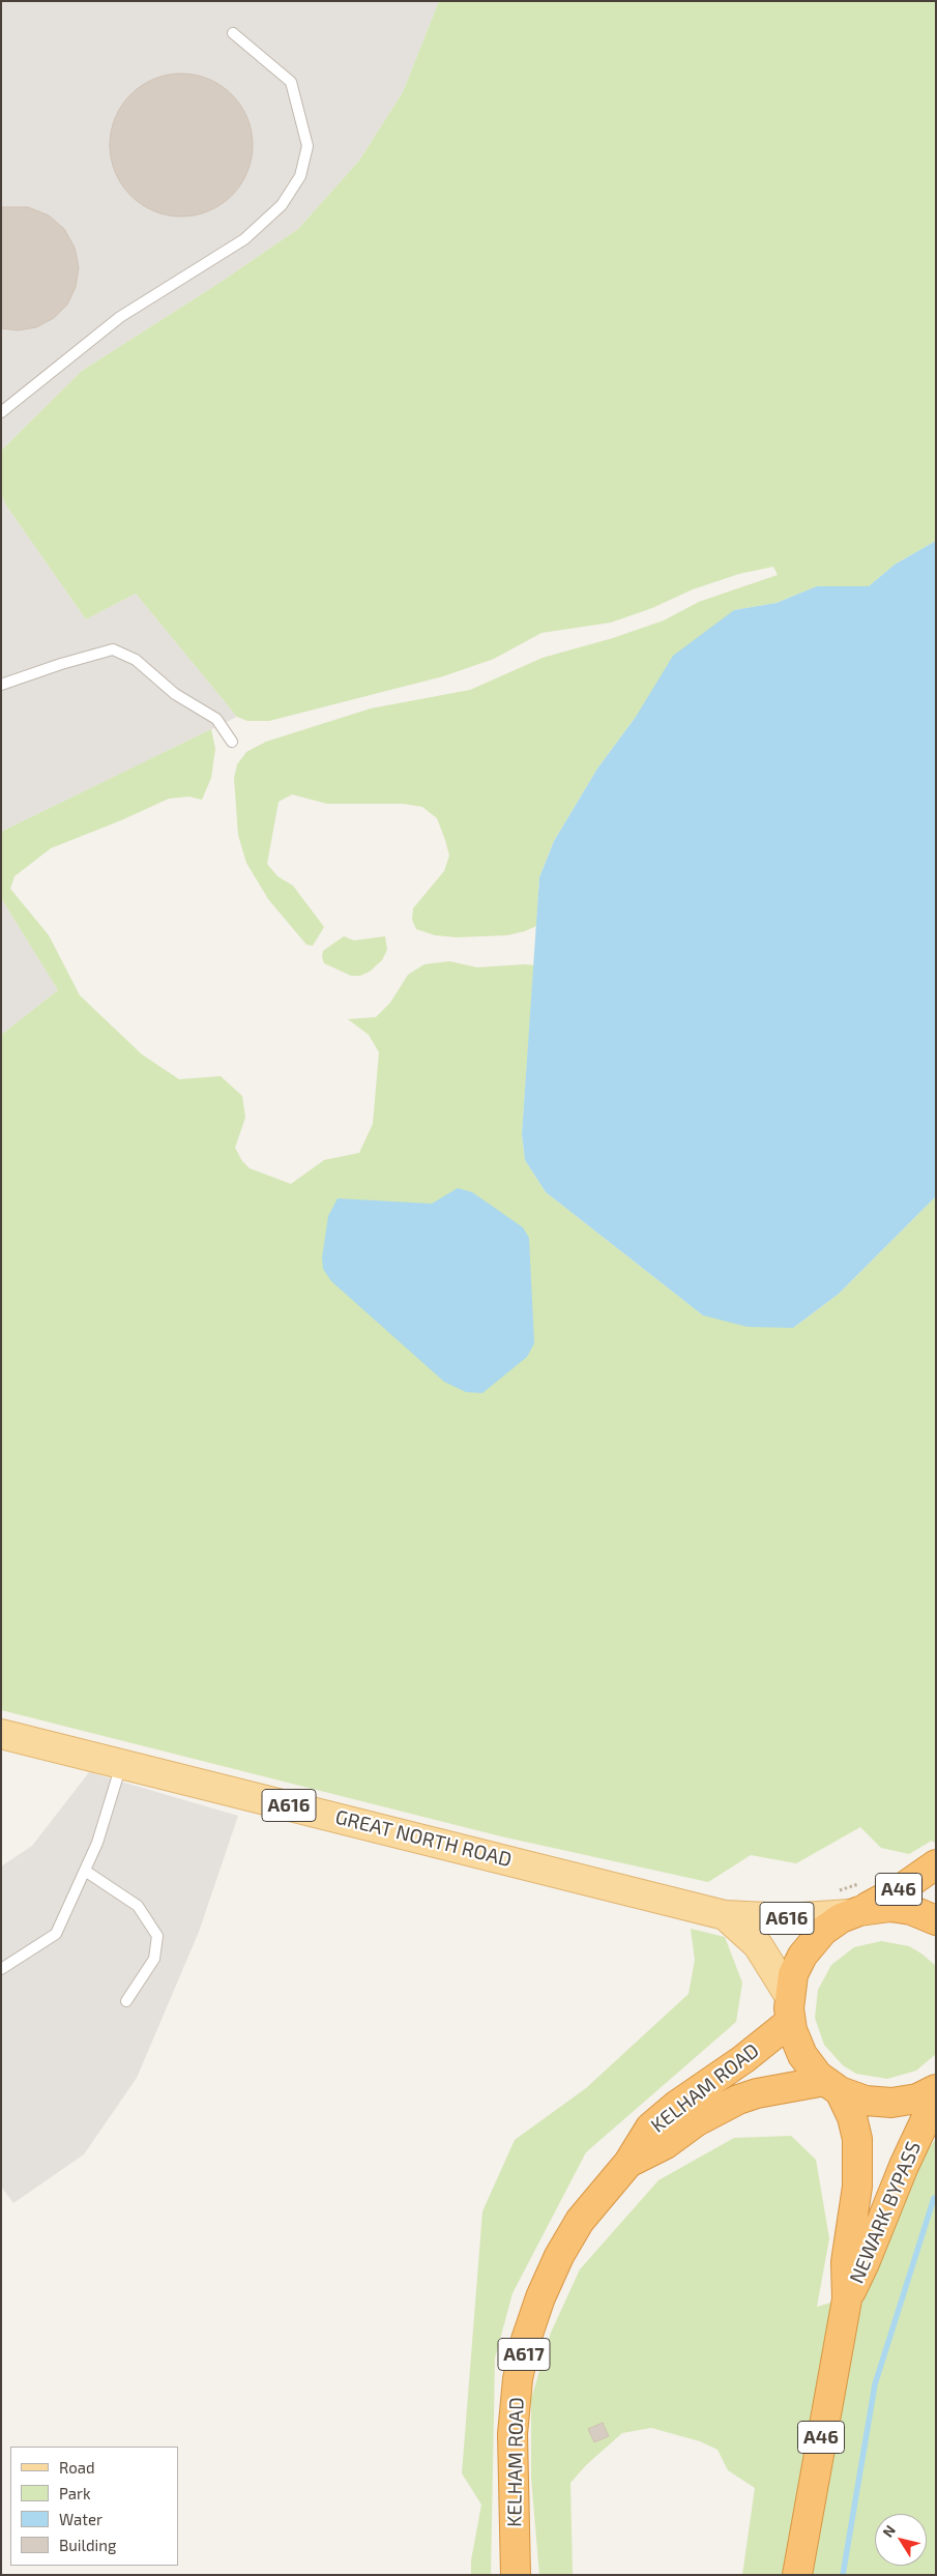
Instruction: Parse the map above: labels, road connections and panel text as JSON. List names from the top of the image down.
{
  "streets": {
    "highway": [
      "A46",
      "KELHAM ROAD",
      "NEWARK BYPASS",
      "A617"
    ],
    "main road": ["A616", "GREAT NORTH ROAD"]
  },
  "crossings": [
    ["GREAT NORTH ROAD", "A46"],
    ["GREAT NORTH ROAD", "KELHAM ROAD"],
    ["KELHAM ROAD", "NEWARK BYPASS"]
  ],
  "legend": [
    "Road",
    "Park",
    "Water",
    "Building"
  ],
  "north": "top left"
}
